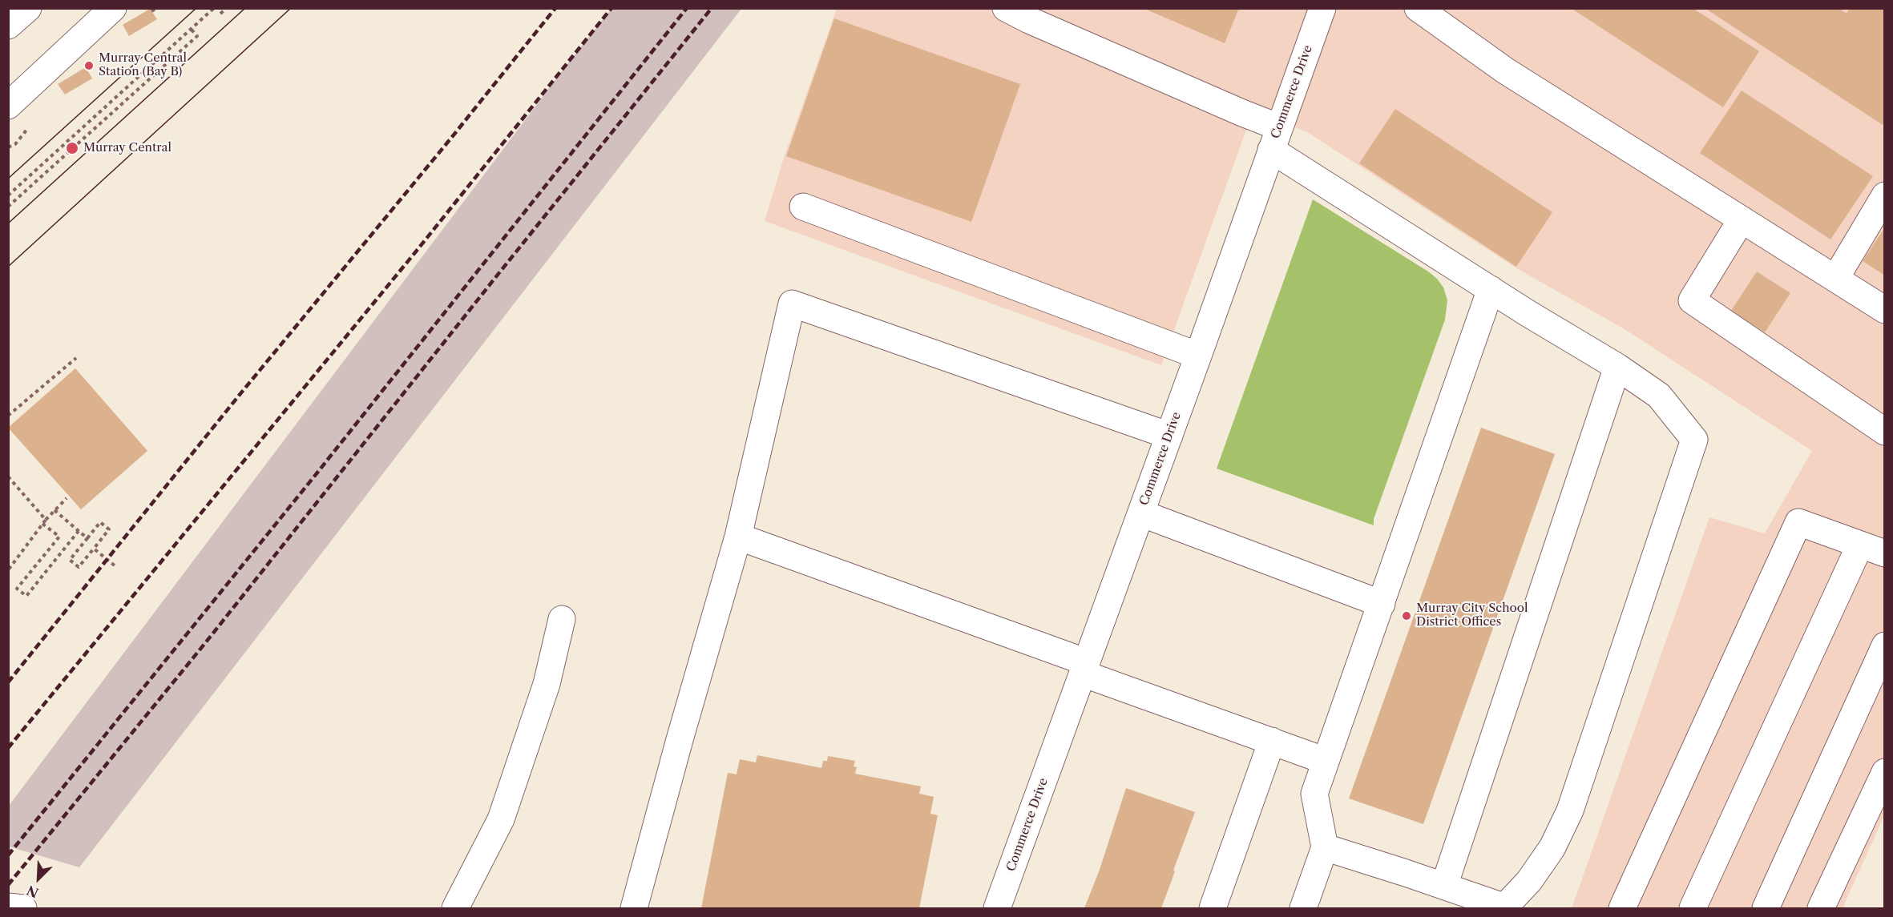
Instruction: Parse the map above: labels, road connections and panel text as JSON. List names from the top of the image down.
{
  "streets": {
    "street": ["Commerce Drive"]
  },
  "places": ["Murray Central Station (Bay B)", "Murray Central", "Murray City School District Offices"],
  "north": "bottom left"
}
